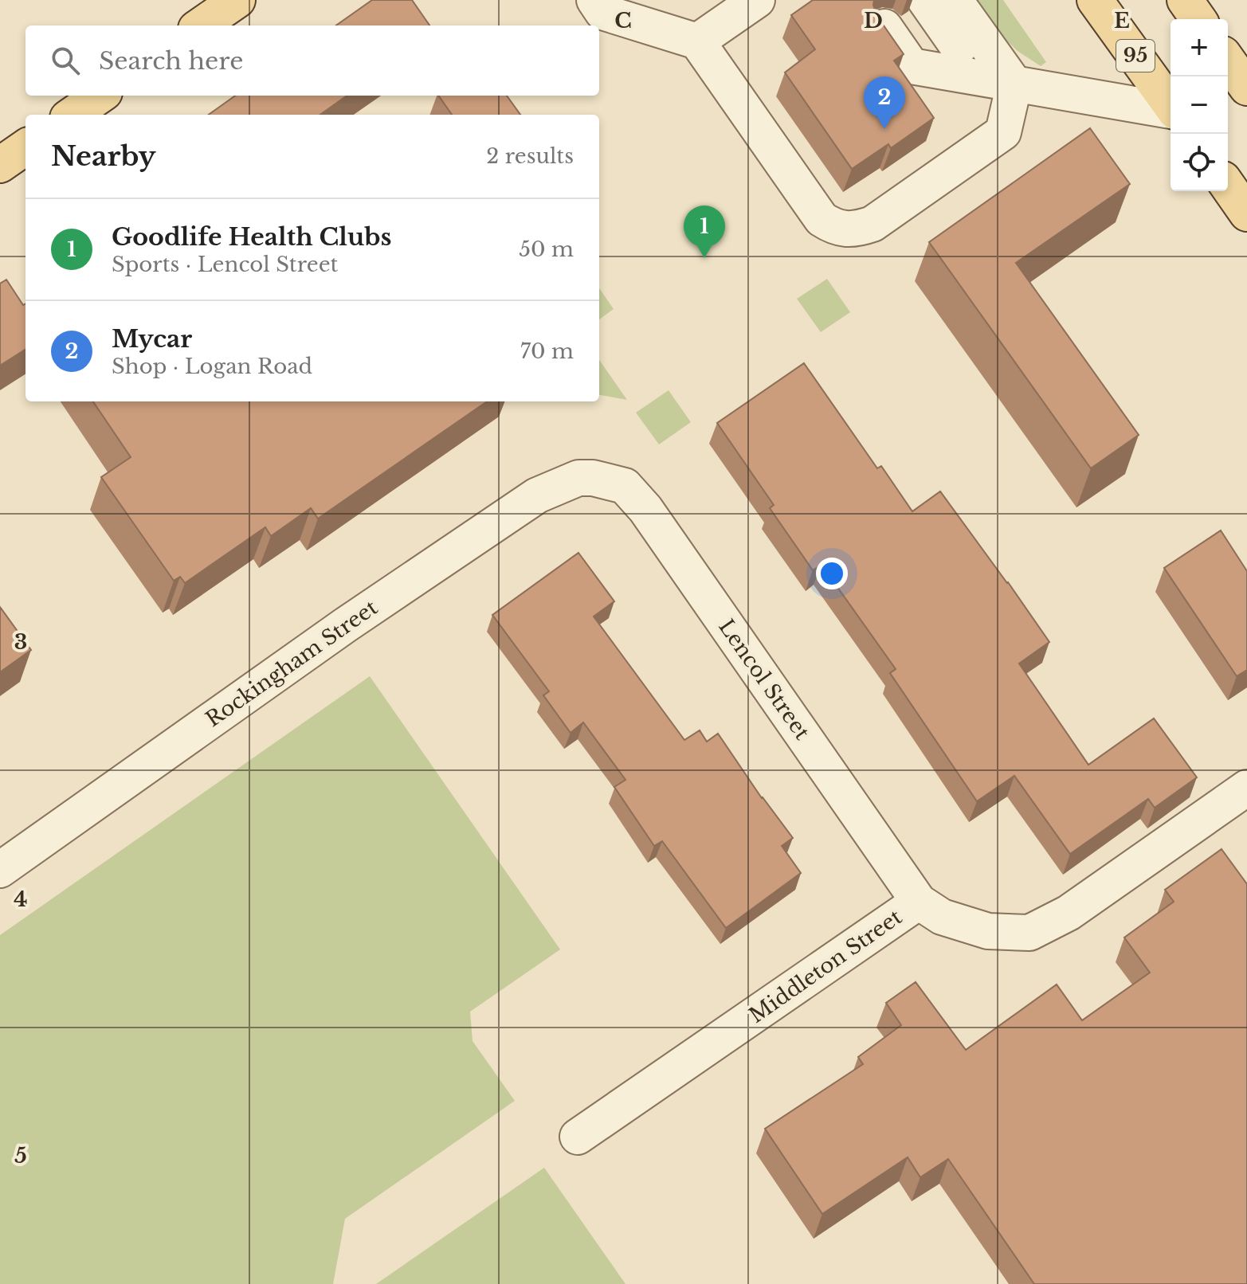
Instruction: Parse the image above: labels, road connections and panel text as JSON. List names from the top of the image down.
{
  "streets": {
    "main road": ["95"],
    "street": ["Rockingham Street", "Lencol Street", "Middleton Street"]
  },
  "crossings": [
    ["Rockingham Street", "Lencol Street"],
    ["Lencol Street", "Middleton Street"]
  ],
  "page": {
    "map_buttons": ["+", "−"],
    "search": "Search here",
    "pins": ["2", "1"],
    "heading": ["Nearby", "2 results"],
    "list": [
      {
        "mark": "1",
        "name": "Goodlife Health Clubs",
        "note": "Sports · Lencol Street",
        "value": "50 m"
      },
      {
        "mark": "2",
        "name": "Mycar",
        "note": "Shop · Logan Road",
        "value": "70 m"
      }
    ]
  },
  "grid": {
    "columns": ["C", "D", "E"],
    "rows": ["3", "4", "5"]
  }
}
